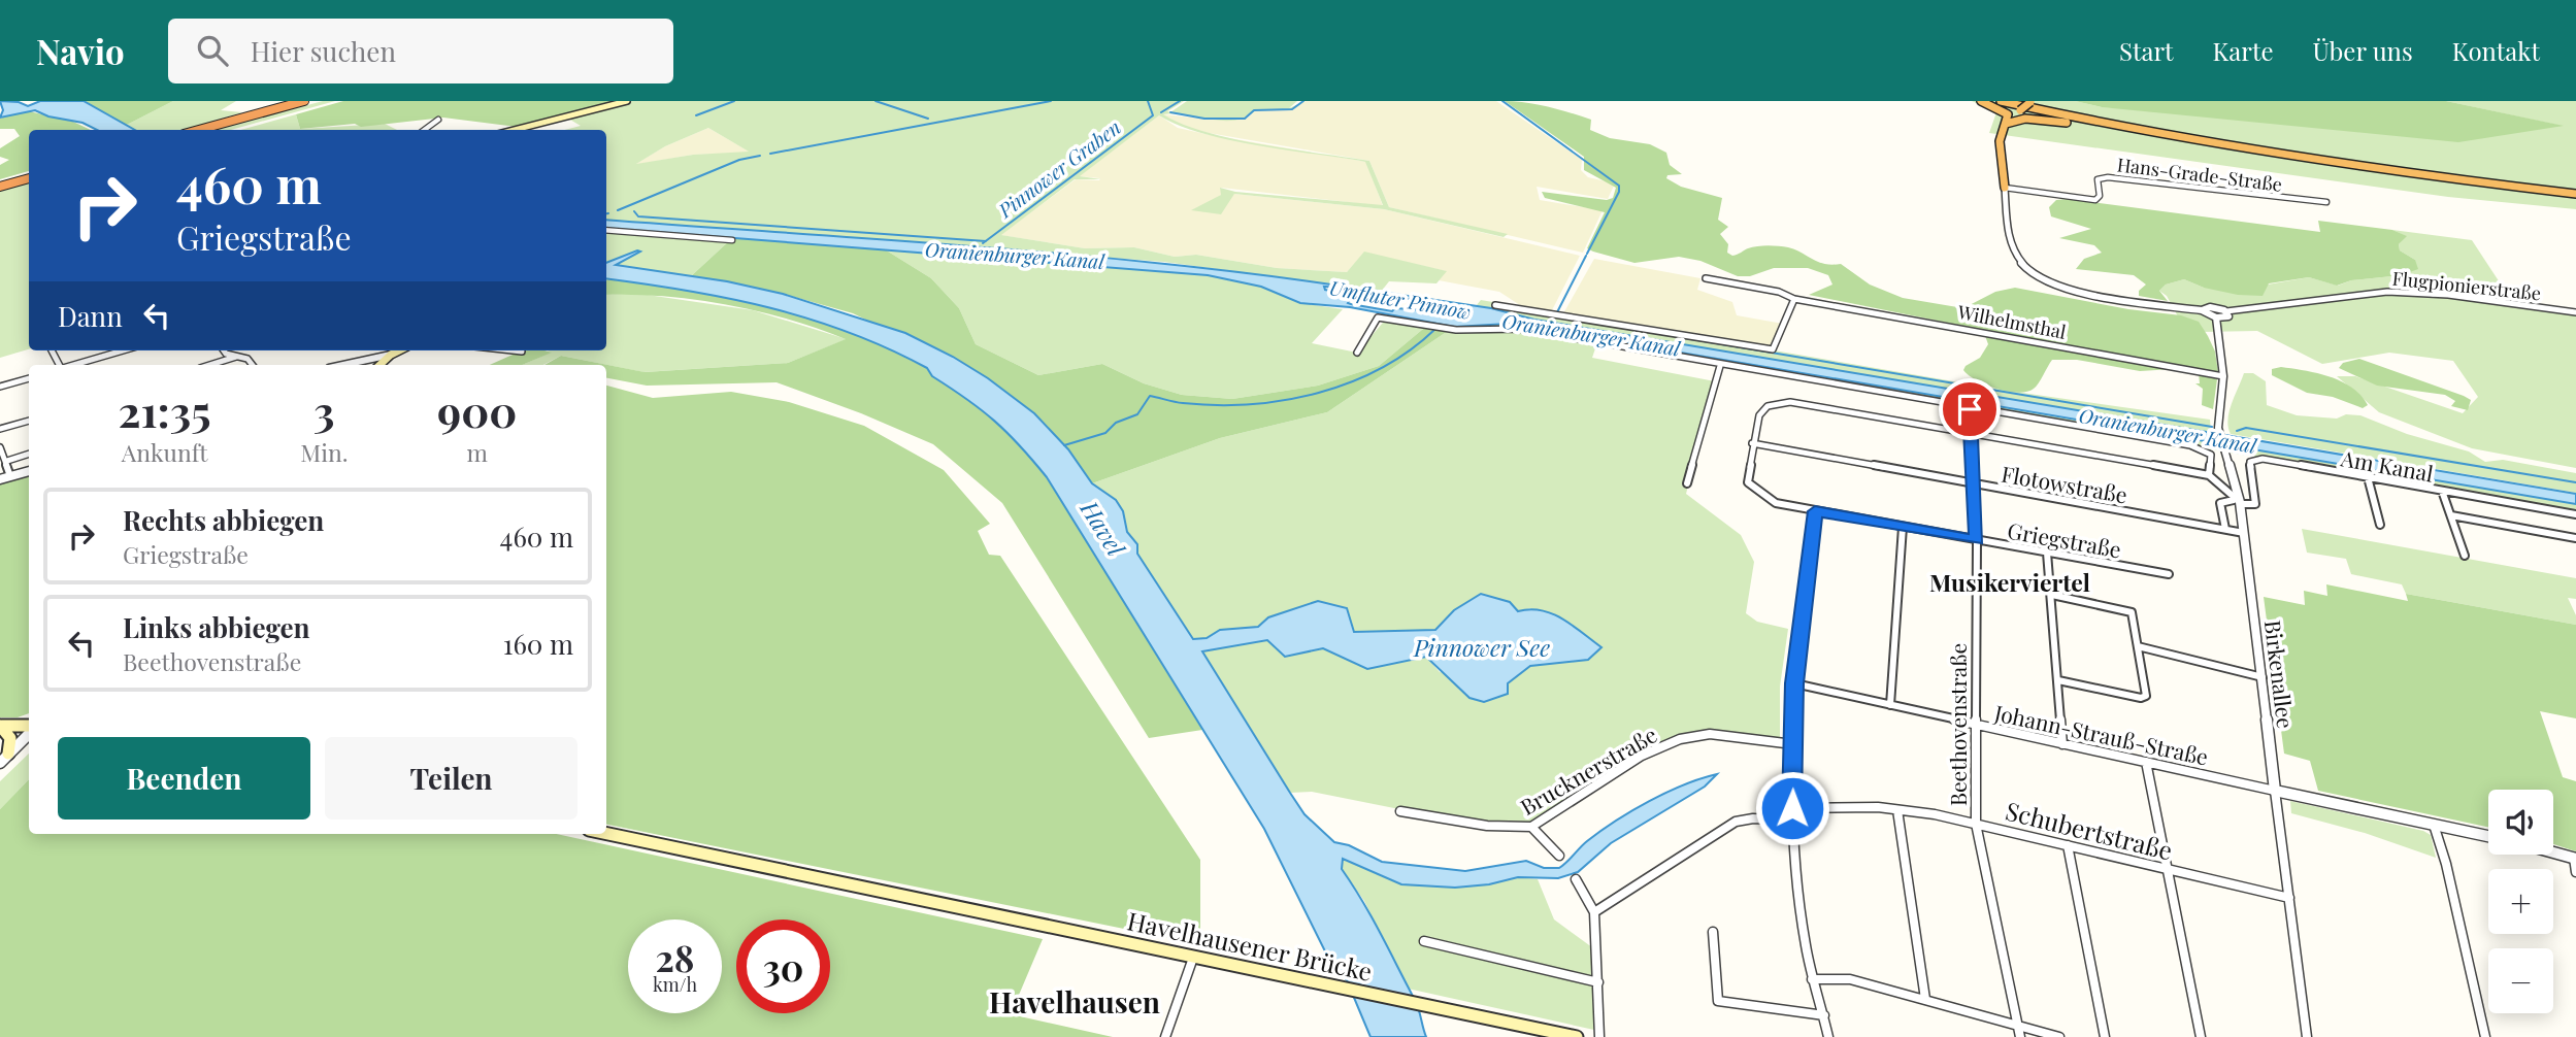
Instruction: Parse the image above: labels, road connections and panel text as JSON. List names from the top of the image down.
{
  "streets": {
    "main road": ["Havelhausener Brücke"],
    "street": [
      "Hans-Grade-Straße",
      "Flugpionierstraße",
      "Wilhelmsthal",
      "Am Kanal",
      "Flotowstraße",
      "Griegstraße",
      "Birkenallee",
      "Beethovenstraße",
      "Johann-Strauß-Straße",
      "Brucknerstraße",
      "Schubertstraße"
    ]
  },
  "crossings": [
    ["Wilhelmsthal", "Birkenallee"],
    ["Am Kanal", "Birkenallee"],
    ["Flotowstraße", "Griegstraße"],
    ["Flotowstraße", "Birkenallee"],
    ["Flotowstraße", "Beethovenstraße"],
    ["Griegstraße", "Beethovenstraße"],
    ["Birkenallee", "Johann-Strauß-Straße"],
    ["Birkenallee", "Schubertstraße"],
    ["Beethovenstraße", "Johann-Strauß-Straße"],
    ["Beethovenstraße", "Schubertstraße"]
  ],
  "districts": ["Musikerviertel", "Havelhausen"],
  "water": [
    "Pinnower Graben",
    "Oranienburger Kanal",
    "Umfluter Pinnow",
    "Havel",
    "Pinnower See"
  ],
  "page": {
    "header": "Navio",
    "search": "Hier suchen",
    "nav": [
      "Start",
      "Karte",
      "Über uns",
      "Kontakt"
    ],
    "turn": ["460 m", "Griegstraße"],
    "then": "Dann",
    "eta": [
      "21:35",
      "Ankunft",
      "3",
      "Min.",
      "900",
      "m"
    ],
    "list": [
      {
        "name": "Rechts abbiegen",
        "note": "Griegstraße",
        "value": "460 m"
      },
      {
        "name": "Links abbiegen",
        "note": "Beethovenstraße",
        "value": "160 m"
      }
    ],
    "buttons": ["Beenden", "Teilen"],
    "map_buttons": ["+", "−"],
    "speed": "28 km/h",
    "limit": "30"
  }
}
